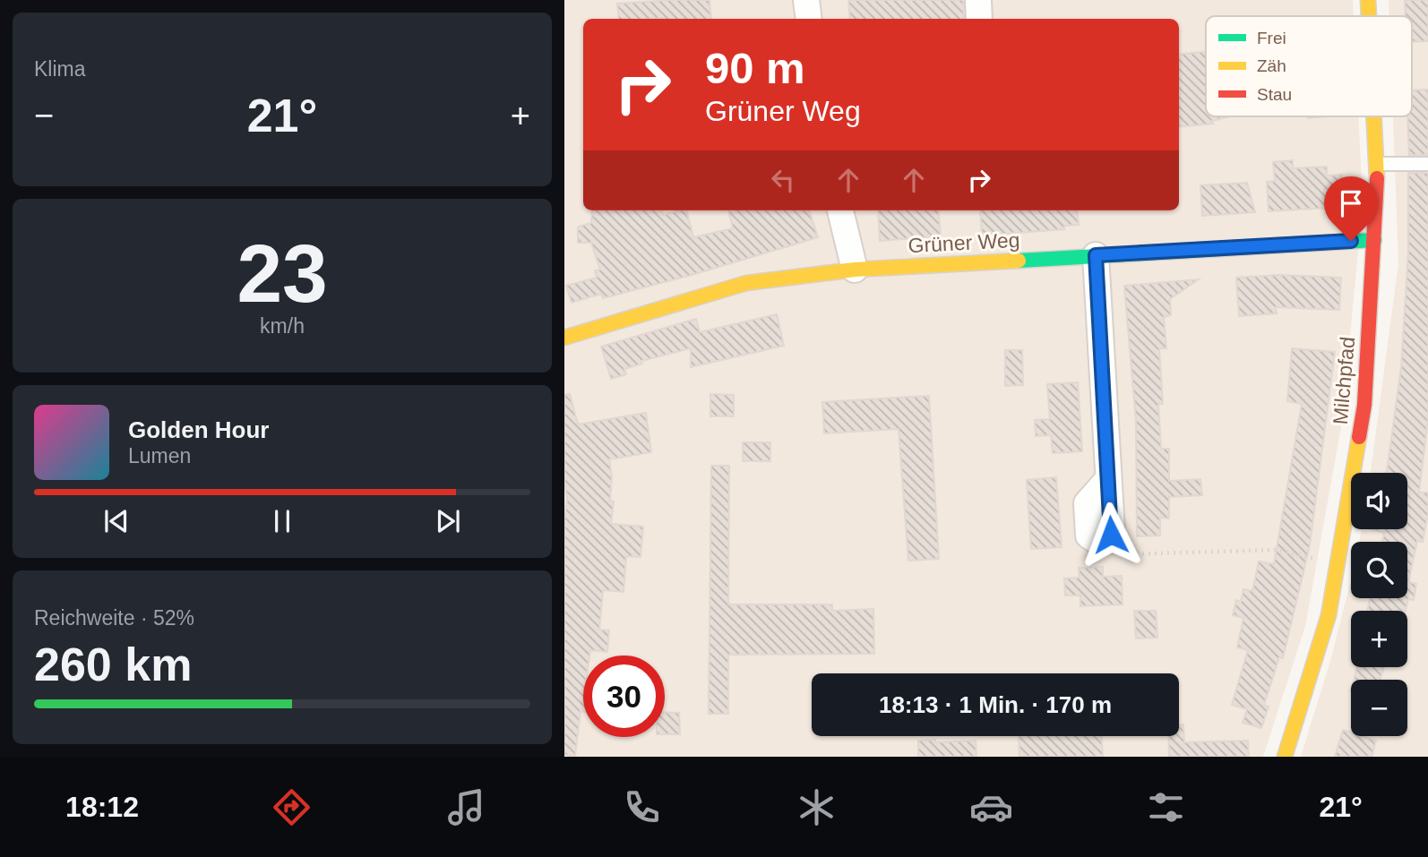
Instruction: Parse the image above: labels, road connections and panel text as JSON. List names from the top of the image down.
{
  "streets": {
    "street": ["Grüner Weg", "Milchpfad"]
  },
  "crossings": [
    ["Grüner Weg", "Milchpfad"]
  ],
  "legend": ["Frei", "Zäh", "Stau"],
  "page": {
    "tile": [
      "Klima",
      ["23", "km/h"],
      ["Reichweite · 52%", "260 km"]
    ],
    "turn": ["90 m", "Grüner Weg"],
    "heat": ["−", "21°", "+"],
    "song": ["Golden Hour", "Lumen"],
    "map_buttons": ["+", "−"],
    "limit": "30",
    "trip": "18:13 · 1 Min. · 170 m",
    "tabs": ["18:12", "21°"]
  }
}
